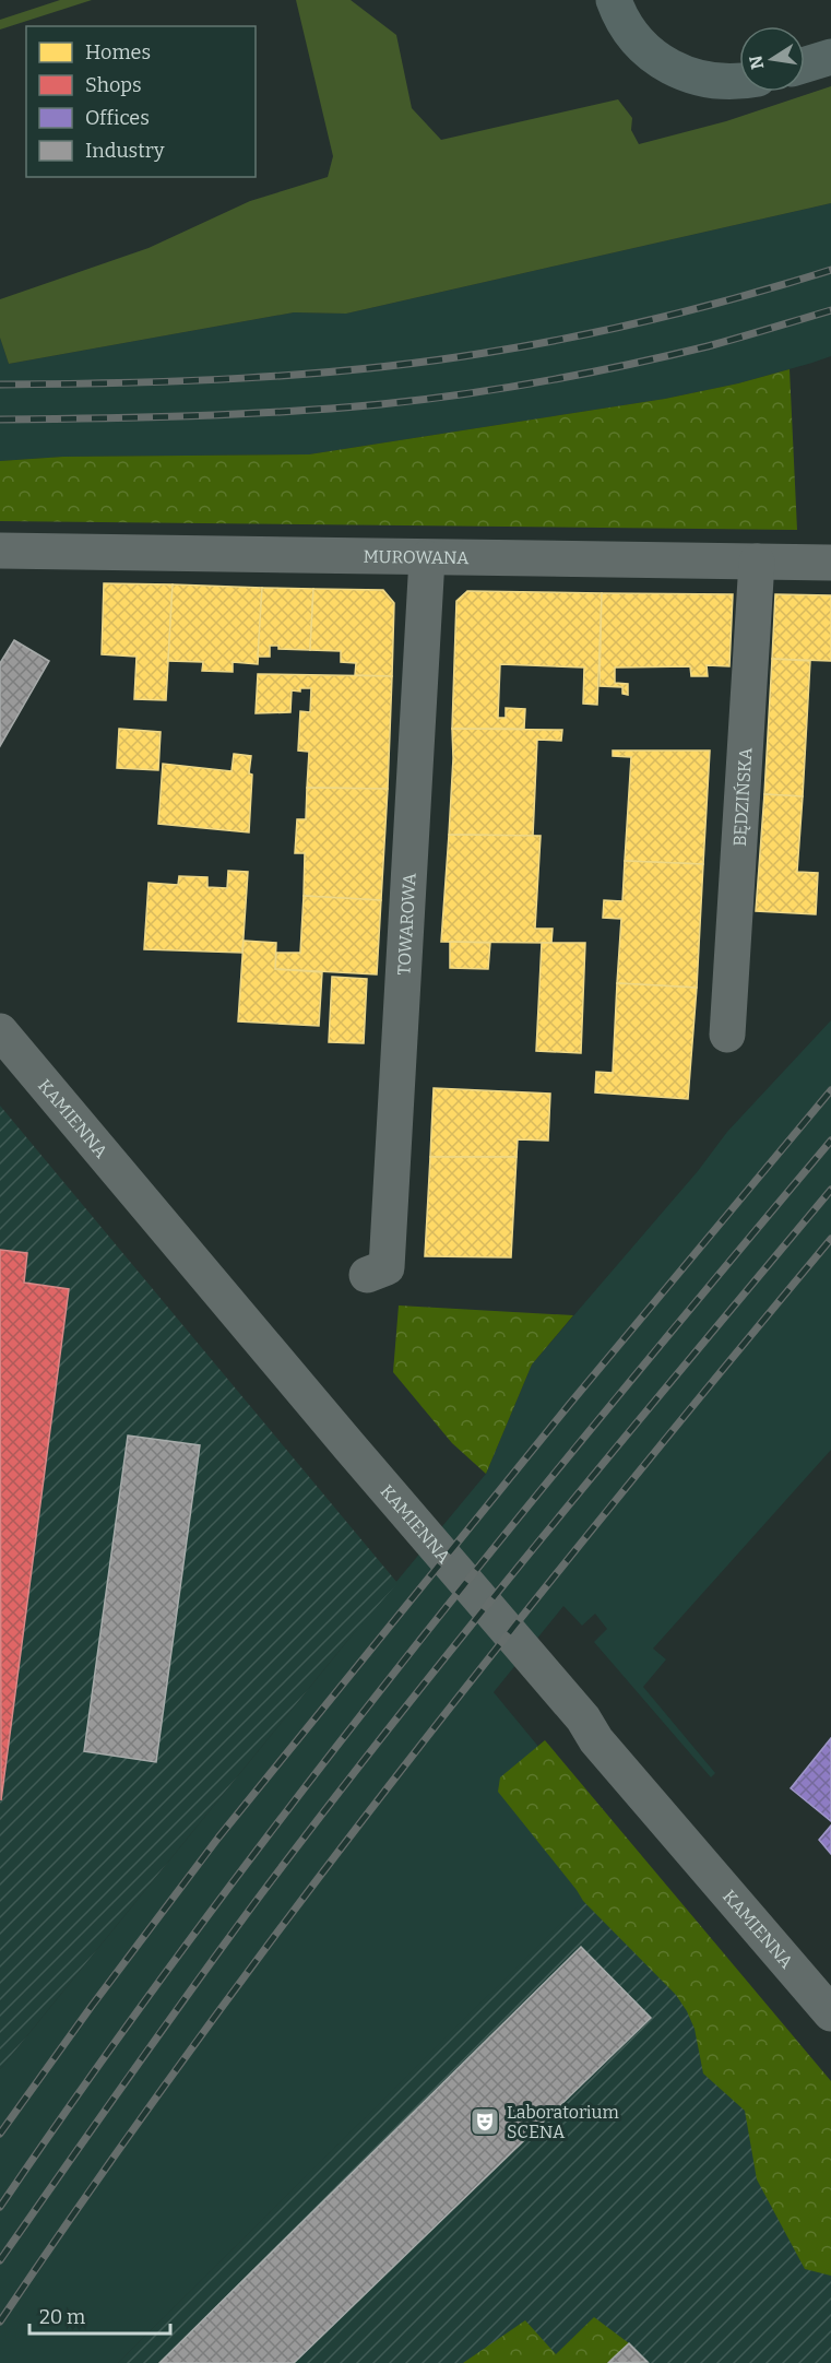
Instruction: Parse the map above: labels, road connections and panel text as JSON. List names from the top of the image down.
{
  "streets": {
    "street": [
      "MUROWANA",
      "BĘDZIŃSKA",
      "TOWAROWA",
      "KAMIENNA"
    ]
  },
  "crossings": [
    ["MUROWANA", "BĘDZIŃSKA"],
    ["MUROWANA", "TOWAROWA"]
  ],
  "places": {
    "theatre": ["Laboratorium SCENA"]
  },
  "legend": [
    "Homes",
    "Shops",
    "Offices",
    "Industry"
  ],
  "scale_bar": "20 m",
  "north": "left"
}
